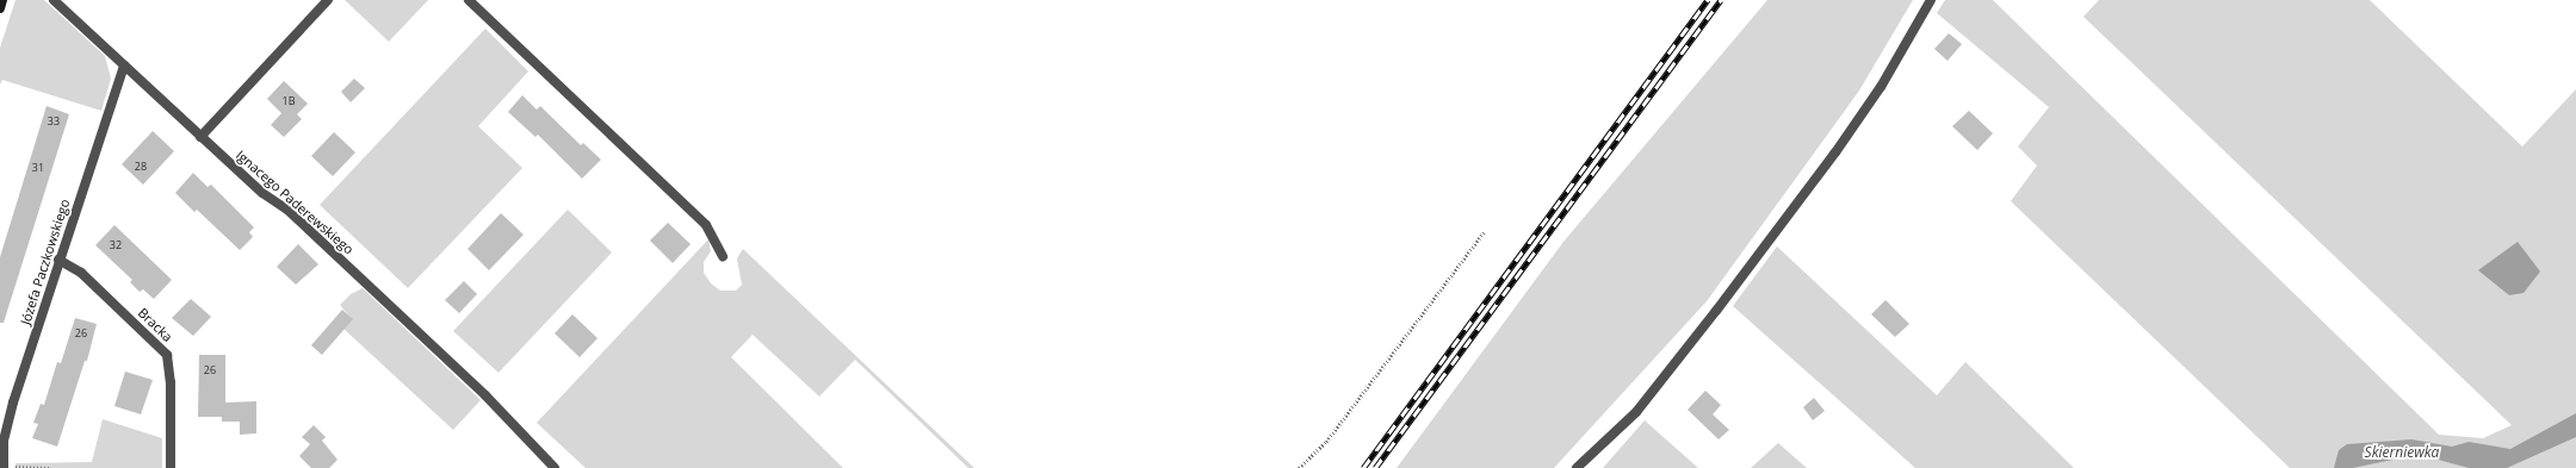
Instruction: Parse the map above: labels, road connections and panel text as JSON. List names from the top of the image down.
{
  "streets": {
    "street": ["Ignacego Paderewskiego", "Józefa Paczkowskiego", "Bracka"]
  },
  "crossings": [
    ["Ignacego Paderewskiego", "Józefa Paczkowskiego"],
    ["Józefa Paczkowskiego", "Bracka"]
  ],
  "water": ["Skierniewka"],
  "house_numbers": [
    "1B",
    "33",
    "28",
    "31",
    "32",
    "26",
    "26"
  ]
}
